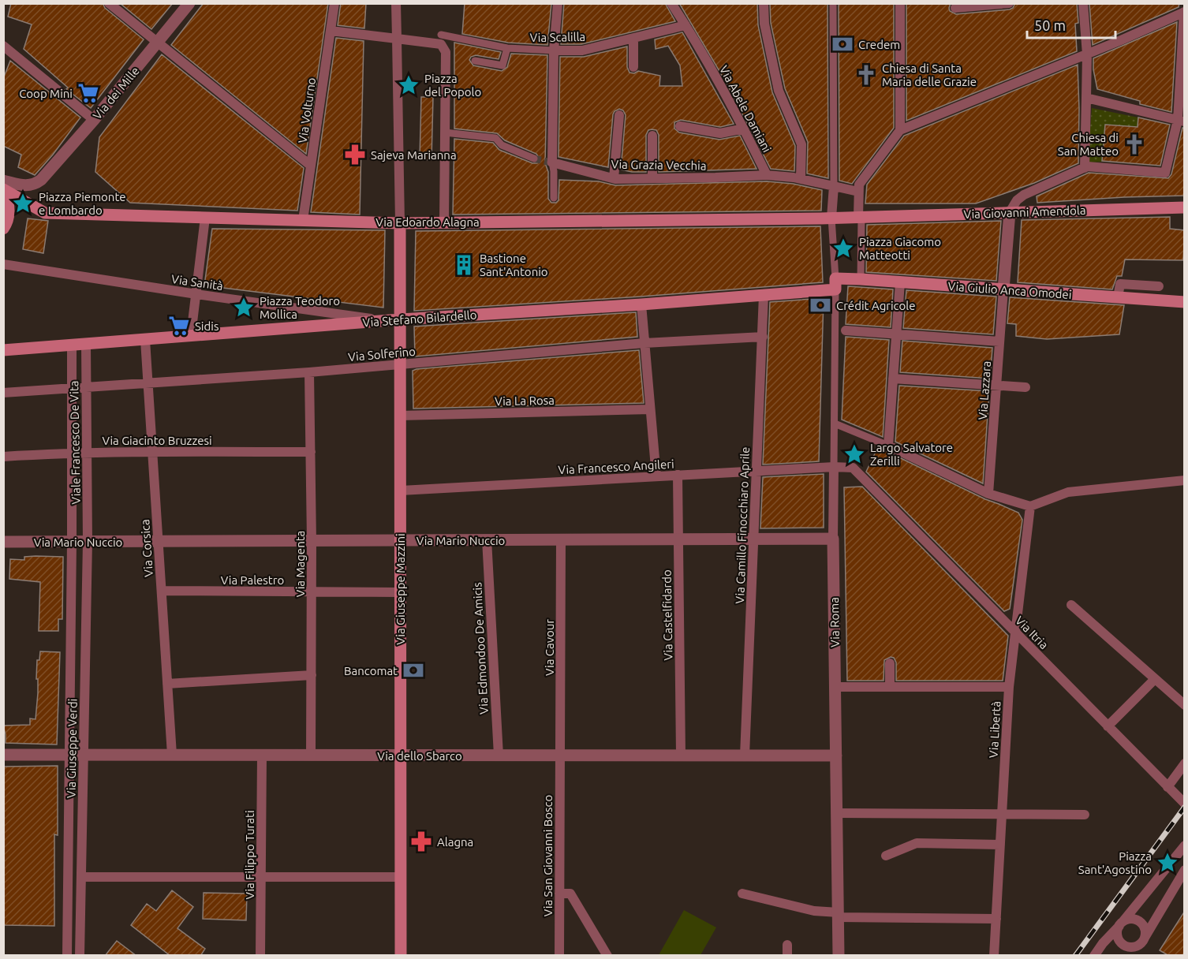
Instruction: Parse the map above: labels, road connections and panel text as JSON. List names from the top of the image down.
{
  "streets": {
    "main road": [
      "Via Giovanni Amendola",
      "Via Edoardo Alagna",
      "Via Giulio Anca Omodei",
      "Via Stefano Bilardello",
      "Via Giuseppe Mazzini"
    ],
    "street": [
      "Via Scalilla",
      "Via dei Mille",
      "Via Abele Damiani",
      "Via Volturno",
      "Via Grazia Vecchia",
      "Via Sanità",
      "Via Solferino",
      "Via Lazzara",
      "Via La Rosa",
      "Via Giacinto Bruzzesi",
      "Viale Francesco De Vita",
      "Via Francesco Angileri",
      "Via Camillo Finocchiaro Aprile",
      "Via Mario Nuccio",
      "Via Corsica",
      "Via Magenta",
      "Via Palestro",
      "Via Castelfidardo",
      "Via Roma",
      "Via Itria",
      "Via Cavour",
      "Via Edmondoo De Amicis",
      "Via Libertà",
      "Via Giuseppe Verdi",
      "Via dello Sbarco",
      "Via Filippo Turati",
      "Via San Giovanni Bosco"
    ]
  },
  "crossings": [
    ["Via Scalilla", "Via Abele Damiani"],
    ["Via Abele Damiani", "Via Grazia Vecchia"],
    ["Via Volturno", "Via Edoardo Alagna"],
    ["Via Giovanni Amendola", "Via Edoardo Alagna"],
    ["Via Edoardo Alagna", "Via Giuseppe Mazzini"],
    ["Via Sanità", "Via Stefano Bilardello"],
    ["Via Sanità", "Via Giuseppe Mazzini"],
    ["Via Giulio Anca Omodei", "Via Stefano Bilardello"],
    ["Via Giulio Anca Omodei", "Via Lazzara"],
    ["Via Giulio Anca Omodei", "Via Roma"],
    ["Via Stefano Bilardello", "Viale Francesco De Vita"],
    ["Via Stefano Bilardello", "Via Camillo Finocchiaro Aprile"],
    ["Via Stefano Bilardello", "Via Corsica"],
    ["Via Stefano Bilardello", "Via Giuseppe Mazzini"],
    ["Via Stefano Bilardello", "Via Roma"],
    ["Via Solferino", "Viale Francesco De Vita"],
    ["Via Solferino", "Via Camillo Finocchiaro Aprile"],
    ["Via Solferino", "Via Corsica"],
    ["Via Solferino", "Via Magenta"],
    ["Via Solferino", "Via Giuseppe Mazzini"],
    ["Via La Rosa", "Via Giuseppe Mazzini"],
    ["Via Giacinto Bruzzesi", "Viale Francesco De Vita"],
    ["Via Giacinto Bruzzesi", "Via Corsica"],
    ["Via Giacinto Bruzzesi", "Via Magenta"],
    ["Viale Francesco De Vita", "Via Mario Nuccio"],
    ["Viale Francesco De Vita", "Via Giuseppe Verdi"],
    ["Via Francesco Angileri", "Via Camillo Finocchiaro Aprile"],
    ["Via Francesco Angileri", "Via Giuseppe Mazzini"],
    ["Via Francesco Angileri", "Via Castelfidardo"],
    ["Via Francesco Angileri", "Via Roma"],
    ["Via Francesco Angileri", "Via Itria"],
    ["Via Camillo Finocchiaro Aprile", "Via Mario Nuccio"],
    ["Via Camillo Finocchiaro Aprile", "Via dello Sbarco"],
    ["Via Mario Nuccio", "Via Corsica"],
    ["Via Mario Nuccio", "Via Magenta"],
    ["Via Mario Nuccio", "Via Giuseppe Mazzini"],
    ["Via Mario Nuccio", "Via Castelfidardo"],
    ["Via Mario Nuccio", "Via Roma"],
    ["Via Mario Nuccio", "Via Cavour"],
    ["Via Mario Nuccio", "Via Edmondoo De Amicis"],
    ["Via Mario Nuccio", "Via Giuseppe Verdi"],
    ["Via Corsica", "Via Palestro"],
    ["Via Corsica", "Via dello Sbarco"],
    ["Via Magenta", "Via Palestro"],
    ["Via Magenta", "Via dello Sbarco"],
    ["Via Palestro", "Via Giuseppe Mazzini"],
    ["Via Giuseppe Mazzini", "Via dello Sbarco"],
    ["Via Castelfidardo", "Via dello Sbarco"],
    ["Via Roma", "Via Itria"],
    ["Via Roma", "Via dello Sbarco"],
    ["Via Itria", "Via Libertà"],
    ["Via Cavour", "Via dello Sbarco"],
    ["Via Cavour", "Via San Giovanni Bosco"],
    ["Via Edmondoo De Amicis", "Via dello Sbarco"],
    ["Via Giuseppe Verdi", "Via dello Sbarco"],
    ["Via dello Sbarco", "Via Filippo Turati"],
    ["Via dello Sbarco", "Via San Giovanni Bosco"]
  ],
  "places": {
    "bank": ["Credem", "Crédit Agricole", "Bancomat"],
    "church": ["Chiesa di Santa Maria delle Grazie", "Chiesa di San Matteo"],
    "place": [
      "Piazza del Popolo",
      "Piazza Piemonte e Lombardo",
      "Piazza Giacomo Matteotti",
      "Piazza Teodoro Mollica",
      "Largo Salvatore Zerilli",
      "Piazza Sant'Agostino"
    ],
    "supermarket": ["Coop Mini", "Sidis"],
    "pharmacy": ["Sajeva Marianna", "Alagna"],
    "building": ["Bastione Sant'Antonio"]
  },
  "scale_bar": "50 m"
}
